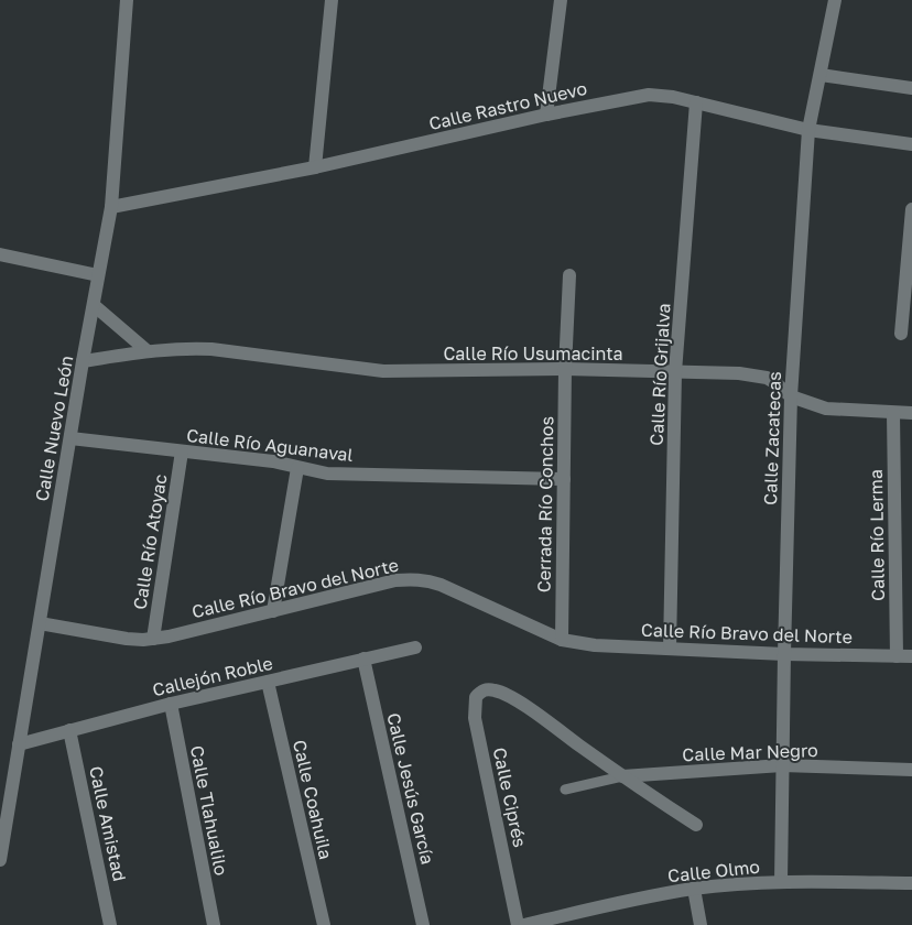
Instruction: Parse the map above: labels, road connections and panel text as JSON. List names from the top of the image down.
{
  "streets": {
    "street": [
      "Calle Rastro Nuevo",
      "Calle Río Usumacinta",
      "Calle Río Grijalva",
      "Calle Nuevo León",
      "Calle Zacatecas",
      "Calle Río Aguanaval",
      "Cerrada Río Conchos",
      "Calle Río Lerma",
      "Calle Río Atoyac",
      "Calle Río Bravo del Norte",
      "Callejón Roble",
      "Calle Mar Negro",
      "Calle Jesús García",
      "Calle Ciprés",
      "Calle Coahuila",
      "Calle Tlahualilo",
      "Calle Amistad",
      "Calle Olmo"
    ]
  },
  "crossings": [
    ["Calle Rastro Nuevo", "Calle Río Grijalva"],
    ["Calle Rastro Nuevo", "Calle Nuevo León"],
    ["Calle Rastro Nuevo", "Calle Zacatecas"],
    ["Calle Río Usumacinta", "Calle Río Grijalva"],
    ["Calle Río Usumacinta", "Calle Nuevo León"],
    ["Calle Río Usumacinta", "Calle Zacatecas"],
    ["Calle Río Usumacinta", "Cerrada Río Conchos"],
    ["Calle Río Usumacinta", "Calle Río Lerma"],
    ["Calle Río Grijalva", "Calle Río Bravo del Norte"],
    ["Calle Nuevo León", "Calle Río Aguanaval"],
    ["Calle Nuevo León", "Calle Río Bravo del Norte"],
    ["Calle Nuevo León", "Callejón Roble"],
    ["Calle Zacatecas", "Calle Río Bravo del Norte"],
    ["Calle Zacatecas", "Calle Mar Negro"],
    ["Calle Zacatecas", "Calle Olmo"],
    ["Calle Río Aguanaval", "Cerrada Río Conchos"],
    ["Calle Río Aguanaval", "Calle Río Atoyac"],
    ["Cerrada Río Conchos", "Calle Río Bravo del Norte"],
    ["Calle Río Lerma", "Calle Río Bravo del Norte"],
    ["Calle Río Atoyac", "Calle Río Bravo del Norte"],
    ["Callejón Roble", "Calle Jesús García"],
    ["Callejón Roble", "Calle Coahuila"],
    ["Callejón Roble", "Calle Tlahualilo"],
    ["Callejón Roble", "Calle Amistad"],
    ["Calle Mar Negro", "Calle Ciprés"]
  ]
}
